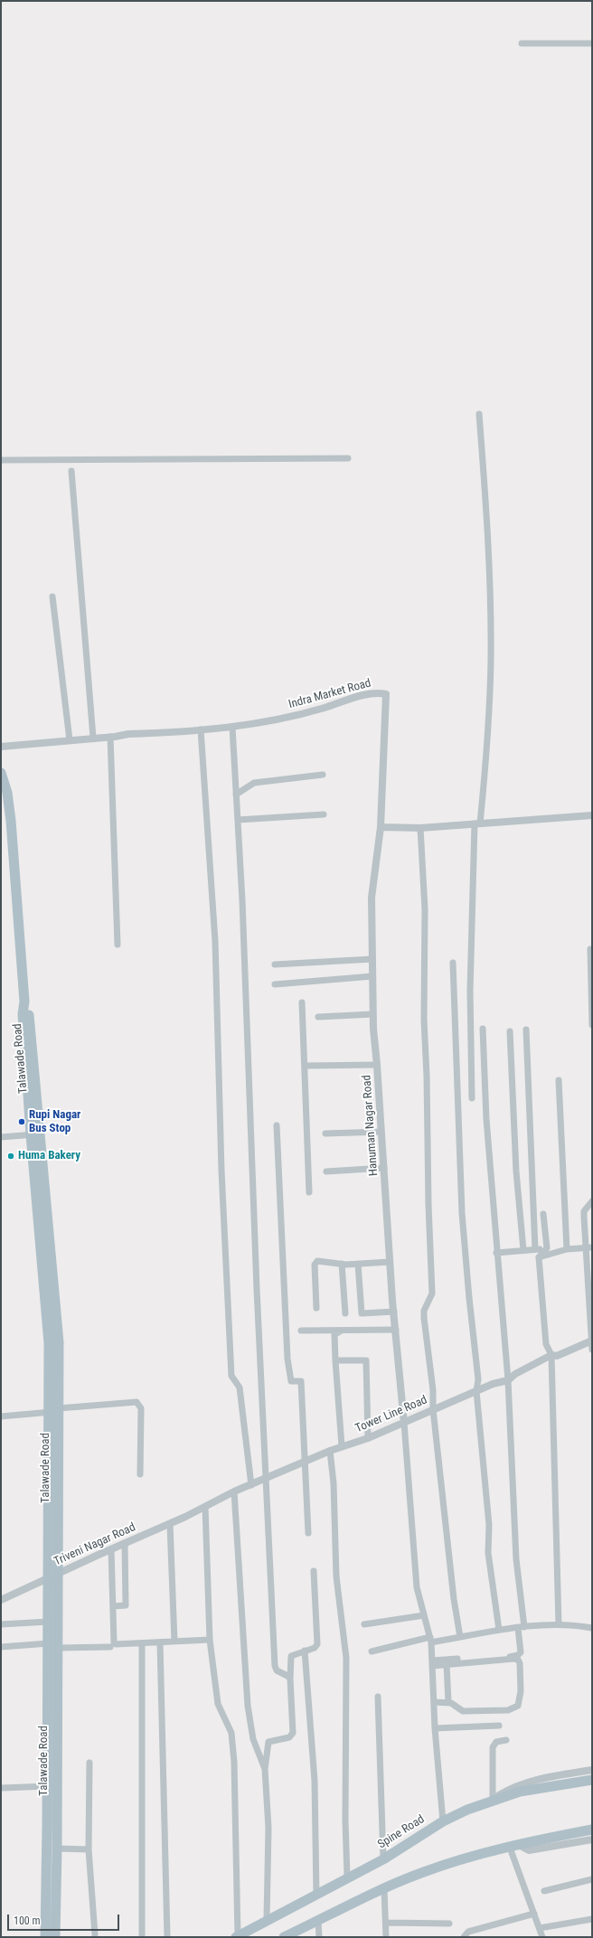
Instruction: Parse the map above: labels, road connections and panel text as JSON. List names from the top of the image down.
{
  "streets": {
    "main road": ["Talawade Road", "Spine Road"],
    "street": [
      "Indra Market Road",
      "Hanuman Nagar Road",
      "Tower Line Road",
      "Triveni Nagar Road"
    ]
  },
  "crossings": [
    ["Indra Market Road", "Hanuman Nagar Road"],
    ["Talawade Road", "Triveni Nagar Road"],
    ["Hanuman Nagar Road", "Tower Line Road"],
    ["Tower Line Road", "Triveni Nagar Road"]
  ],
  "places": ["Rupi Nagar Bus Stop", "Huma Bakery"],
  "scale_bar": "100 m"
}
